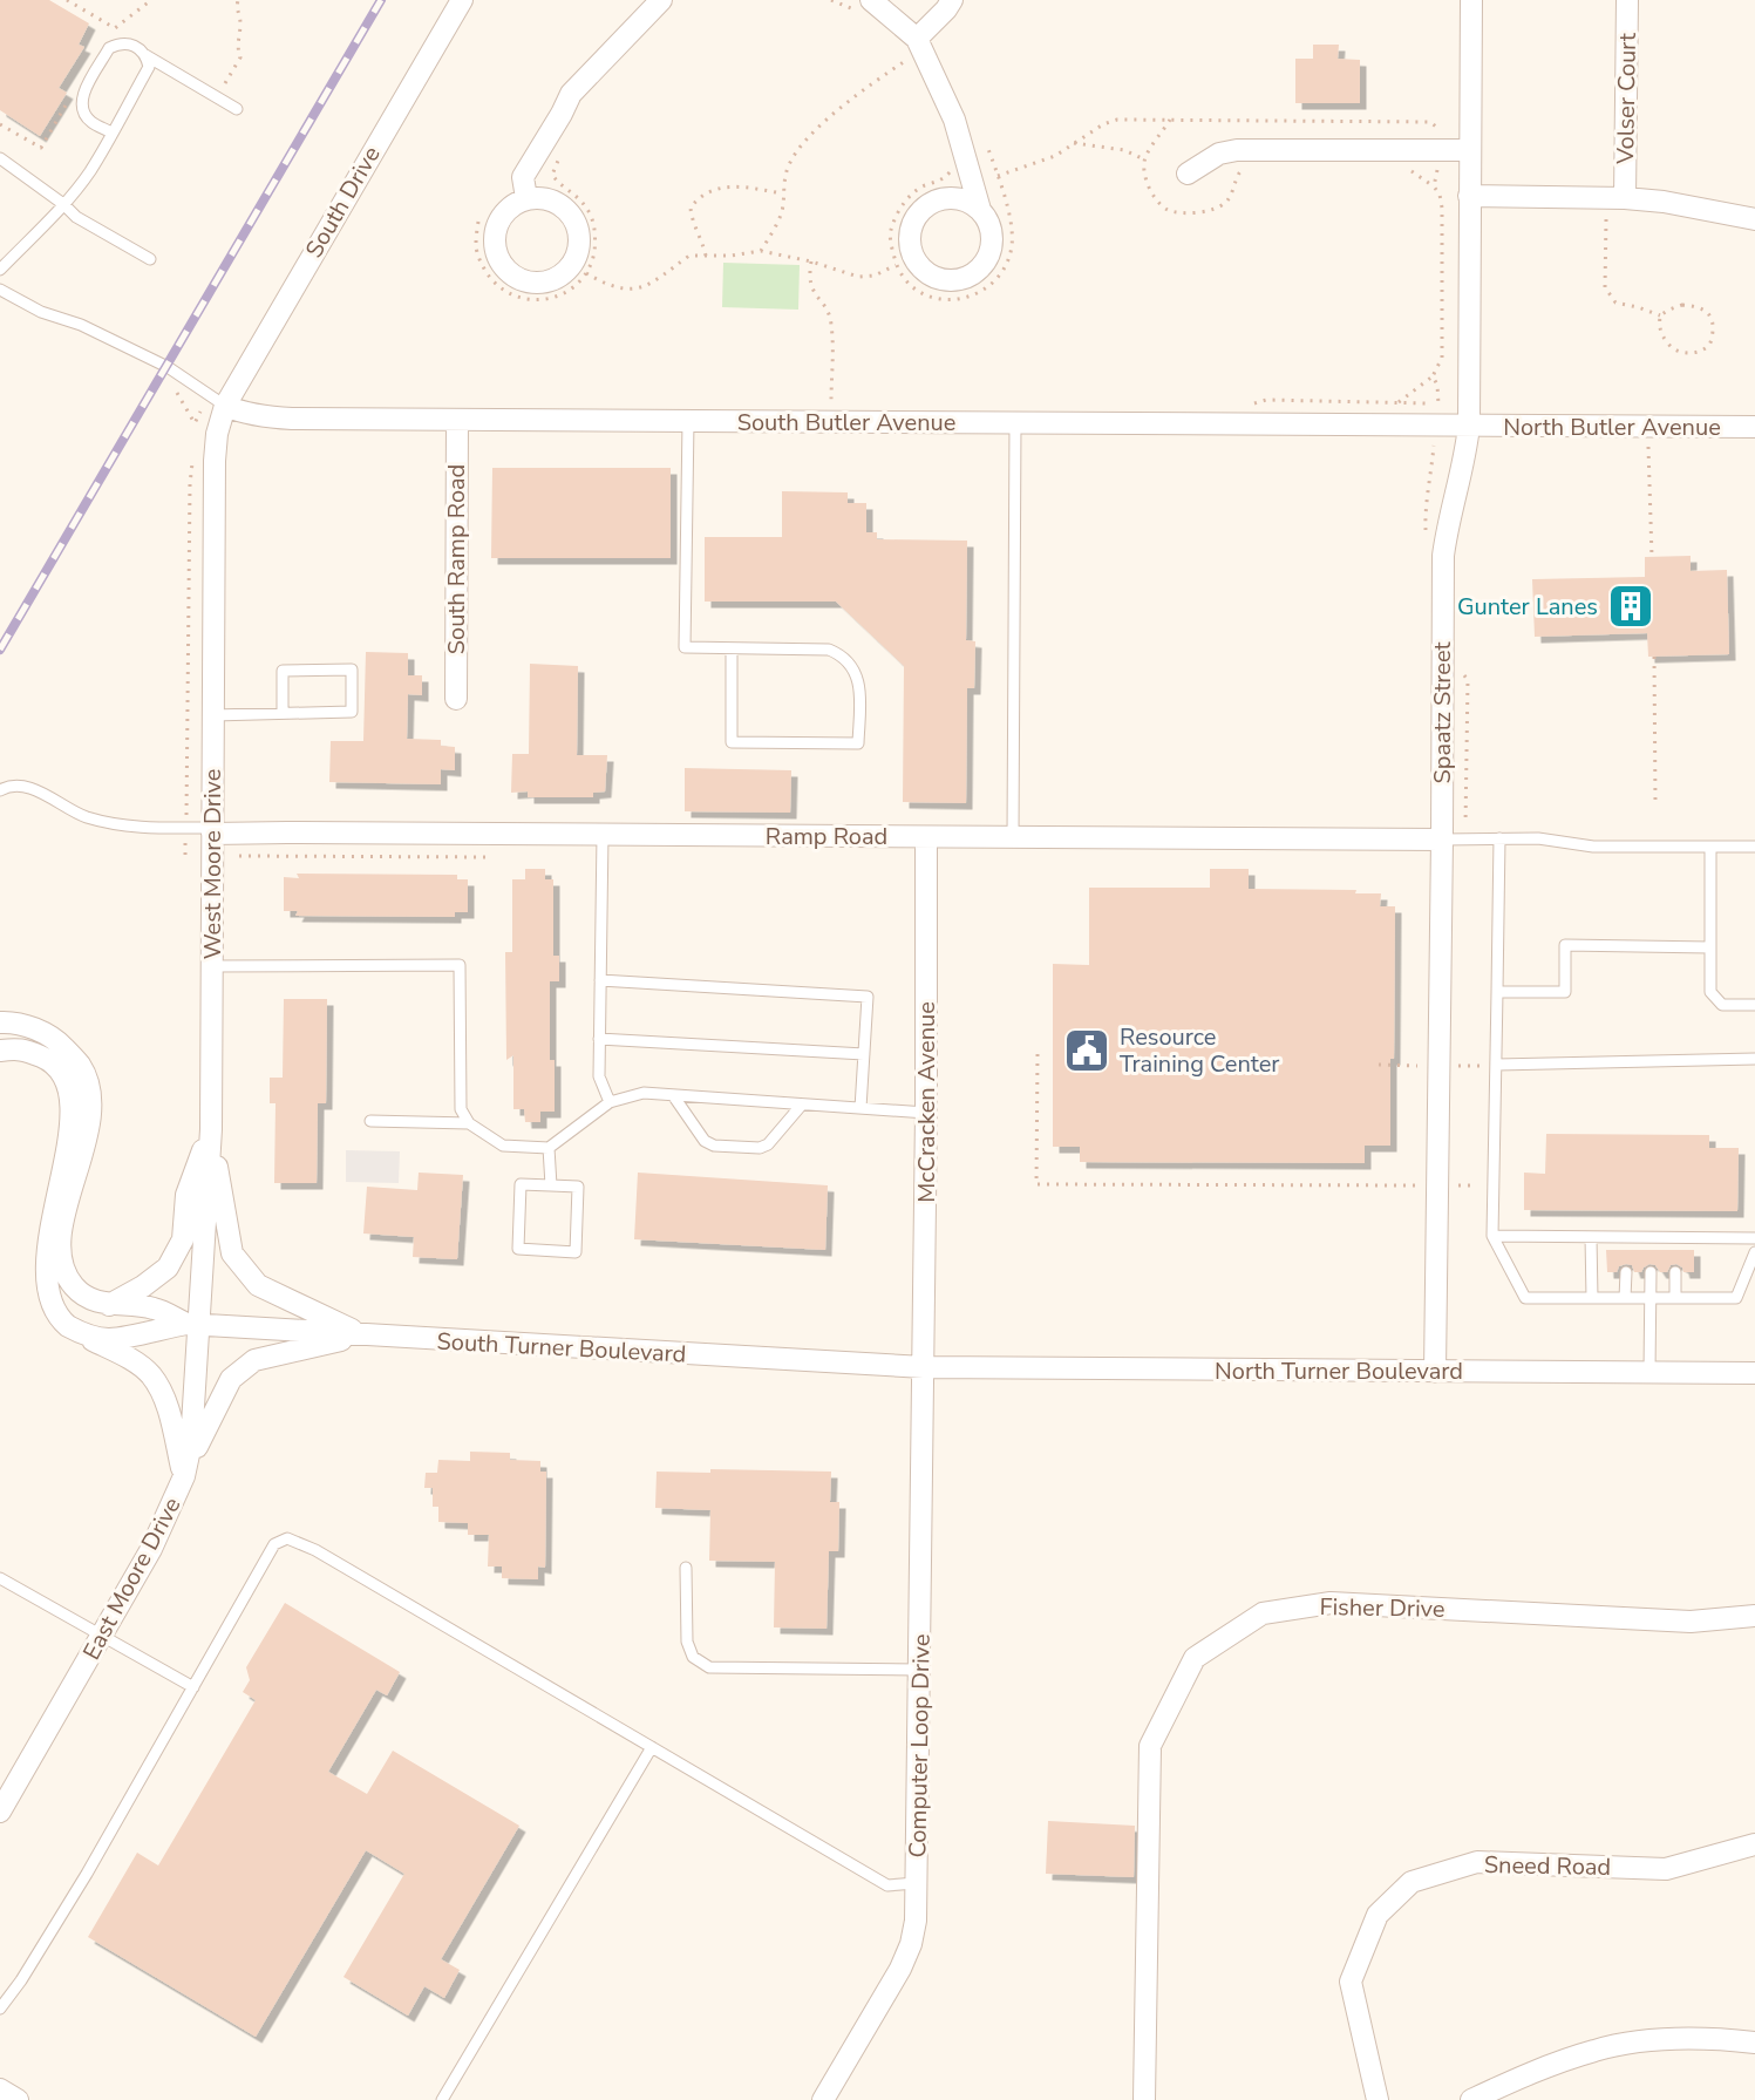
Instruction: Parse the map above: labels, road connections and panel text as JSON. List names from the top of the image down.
{
  "streets": {
    "street": [
      "Volser Court",
      "South Drive",
      "South Butler Avenue",
      "North Butler Avenue",
      "South Ramp Road",
      "Spaatz Street",
      "Ramp Road",
      "West Moore Drive",
      "McCracken Avenue",
      "South Turner Boulevard",
      "North Turner Boulevard",
      "East Moore Drive",
      "Fisher Drive",
      "Computer Loop Drive",
      "Sneed Road"
    ]
  },
  "crossings": [
    ["South Drive", "South Butler Avenue"],
    ["South Drive", "West Moore Drive"],
    ["South Butler Avenue", "North Butler Avenue"],
    ["South Butler Avenue", "South Ramp Road"],
    ["South Butler Avenue", "Spaatz Street"],
    ["South Butler Avenue", "West Moore Drive"],
    ["North Butler Avenue", "Spaatz Street"],
    ["Spaatz Street", "Ramp Road"],
    ["Spaatz Street", "North Turner Boulevard"],
    ["Ramp Road", "West Moore Drive"],
    ["Ramp Road", "McCracken Avenue"],
    ["West Moore Drive", "South Turner Boulevard"],
    ["West Moore Drive", "East Moore Drive"],
    ["McCracken Avenue", "South Turner Boulevard"],
    ["McCracken Avenue", "North Turner Boulevard"],
    ["McCracken Avenue", "Computer Loop Drive"],
    ["South Turner Boulevard", "North Turner Boulevard"],
    ["South Turner Boulevard", "East Moore Drive"],
    ["South Turner Boulevard", "Computer Loop Drive"],
    ["North Turner Boulevard", "Computer Loop Drive"]
  ],
  "places": {
    "building": ["Gunter Lanes"],
    "public building": ["Resource Training Center"]
  }
}
